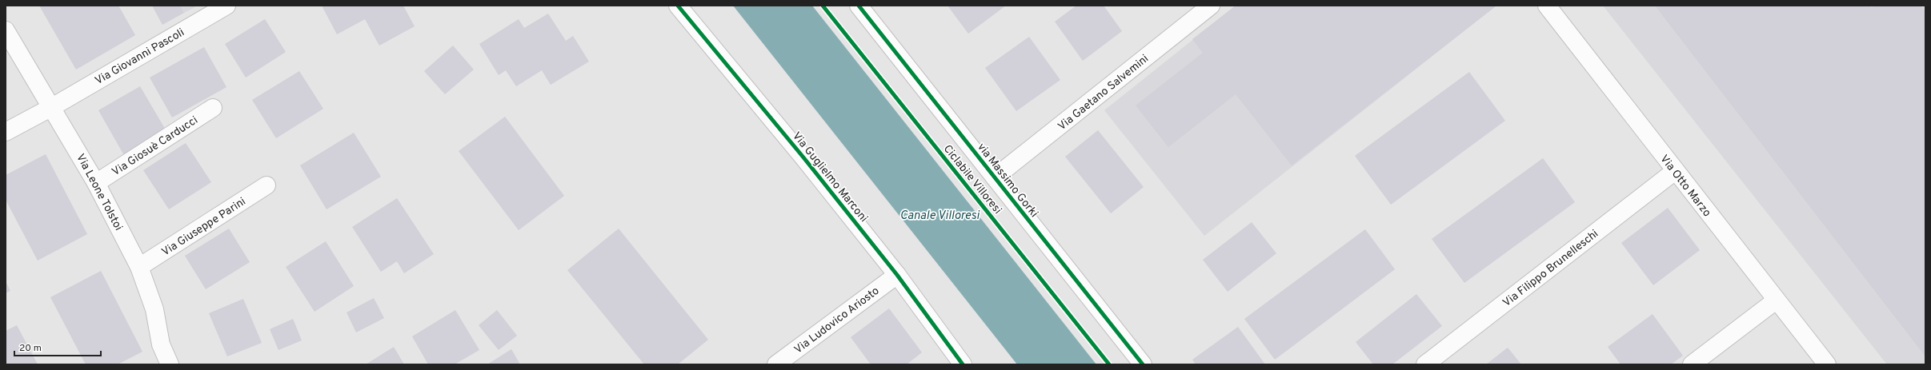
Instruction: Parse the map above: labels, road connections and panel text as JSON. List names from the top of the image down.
{
  "streets": {
    "street": [
      "Via Giovanni Pascoli",
      "Via Gaetano Salvemini",
      "Via Giosuè Carducci",
      "Via Guglielmo Marconi",
      "via Massimo Gorki",
      "Via Otto Marzo",
      "Via Leone Tolstoi",
      "Via Giuseppe Parini",
      "Via Filippo Brunelleschi",
      "Via Ludovico Ariosto"
    ],
    "cycle path": ["Ciclabile Villoresi"]
  },
  "crossings": [
    ["Via Giovanni Pascoli", "Via Leone Tolstoi"],
    ["Via Gaetano Salvemini", "via Massimo Gorki"],
    ["Via Giosuè Carducci", "Via Leone Tolstoi"],
    ["Via Guglielmo Marconi", "Via Ludovico Ariosto"],
    ["Via Otto Marzo", "Via Filippo Brunelleschi"],
    ["Via Leone Tolstoi", "Via Giuseppe Parini"]
  ],
  "water": ["Canale Villoresi"],
  "scale_bar": "20 m"
}
